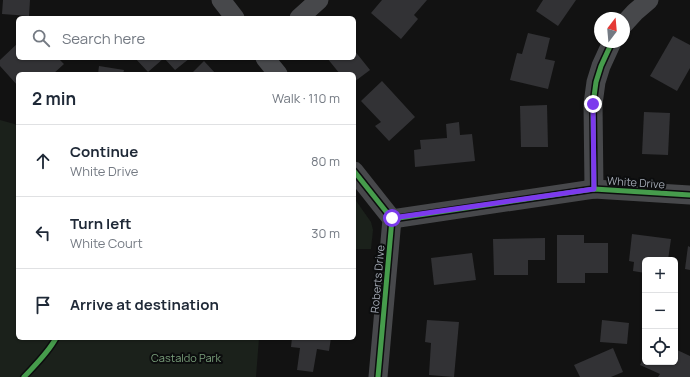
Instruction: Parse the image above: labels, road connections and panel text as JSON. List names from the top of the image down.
{
  "streets": {
    "street": ["White Drive", "Roberts Drive"]
  },
  "crossings": [
    ["White Drive", "Roberts Drive"]
  ],
  "parks": ["Castaldo Park"],
  "north": "top",
  "page": {
    "search": "Search here",
    "heading": ["2 min", "Walk · 110 m"],
    "list": [
      ["Continue", "White Drive", "80 m"],
      ["Turn left", "White Court", "30 m"],
      "Arrive at destination"
    ],
    "map_buttons": ["+", "−"]
  }
}
